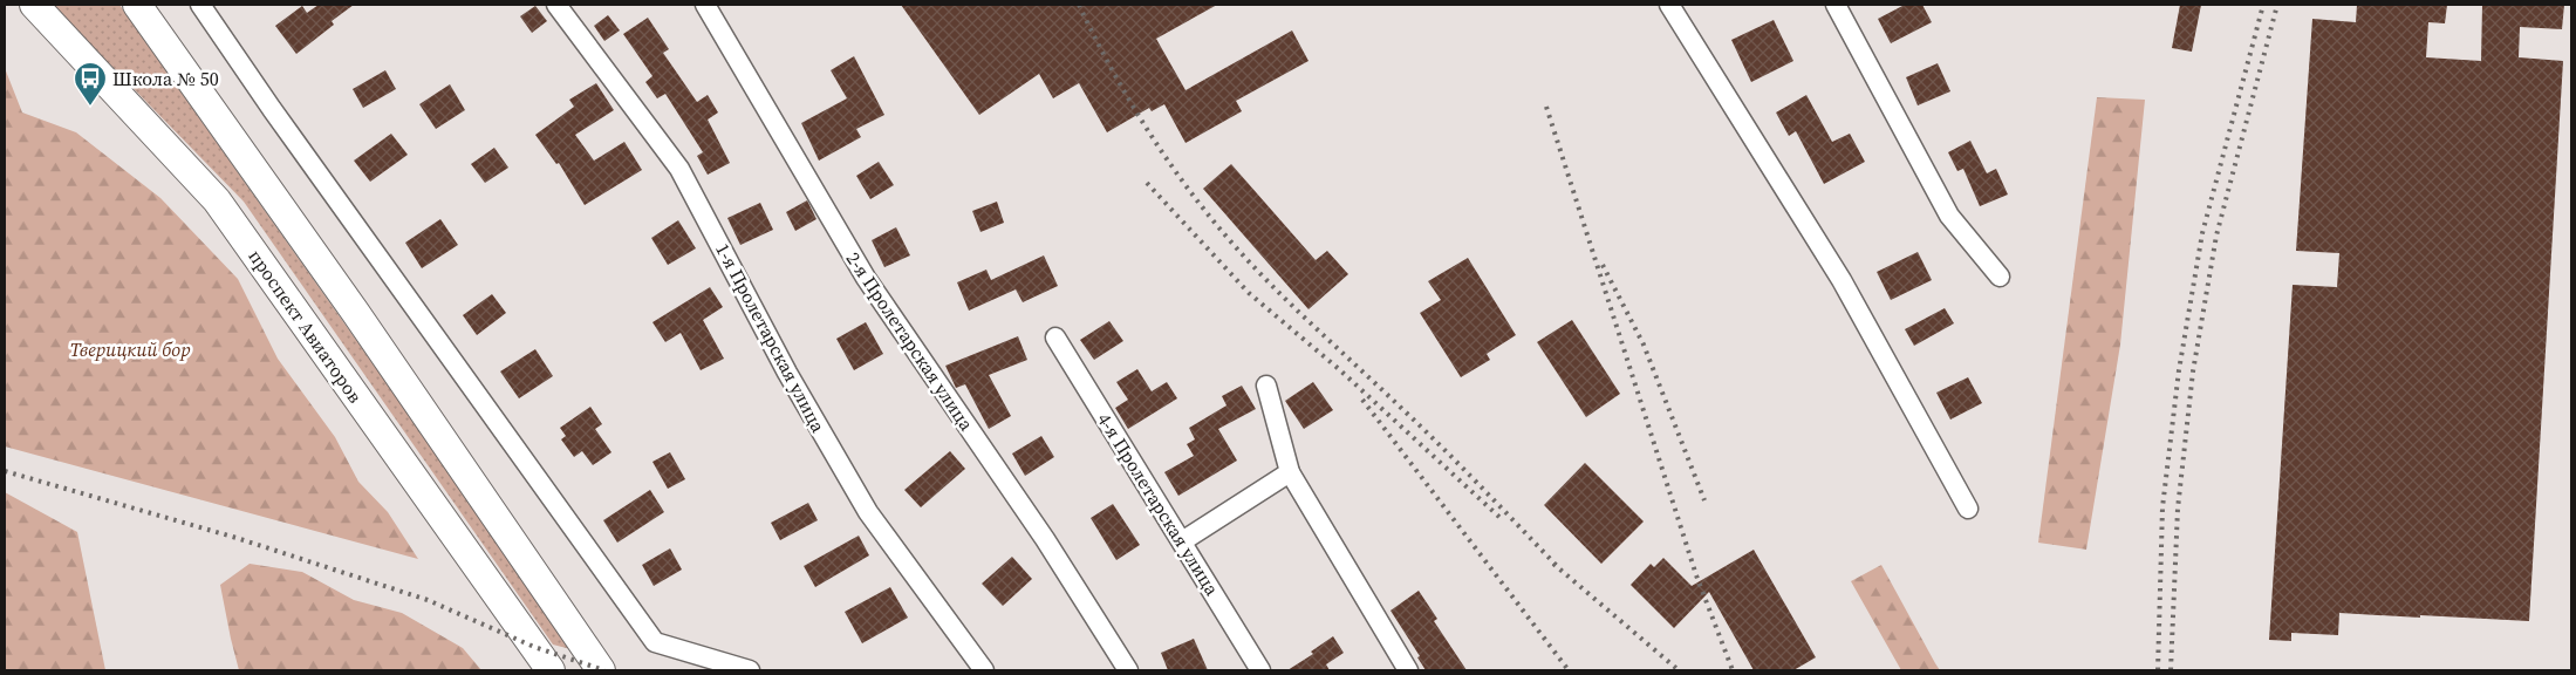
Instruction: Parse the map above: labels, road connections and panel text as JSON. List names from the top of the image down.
{
  "streets": {
    "main road": ["проспект Авиаторов"],
    "street": ["1-я Пролетарская улица", "2-я Пролетарская улица", "4-я Пролетарская улица"]
  },
  "parks": ["Тверицкий бор"],
  "places": {
    "bus stop": ["Школа № 50"]
  }
}
